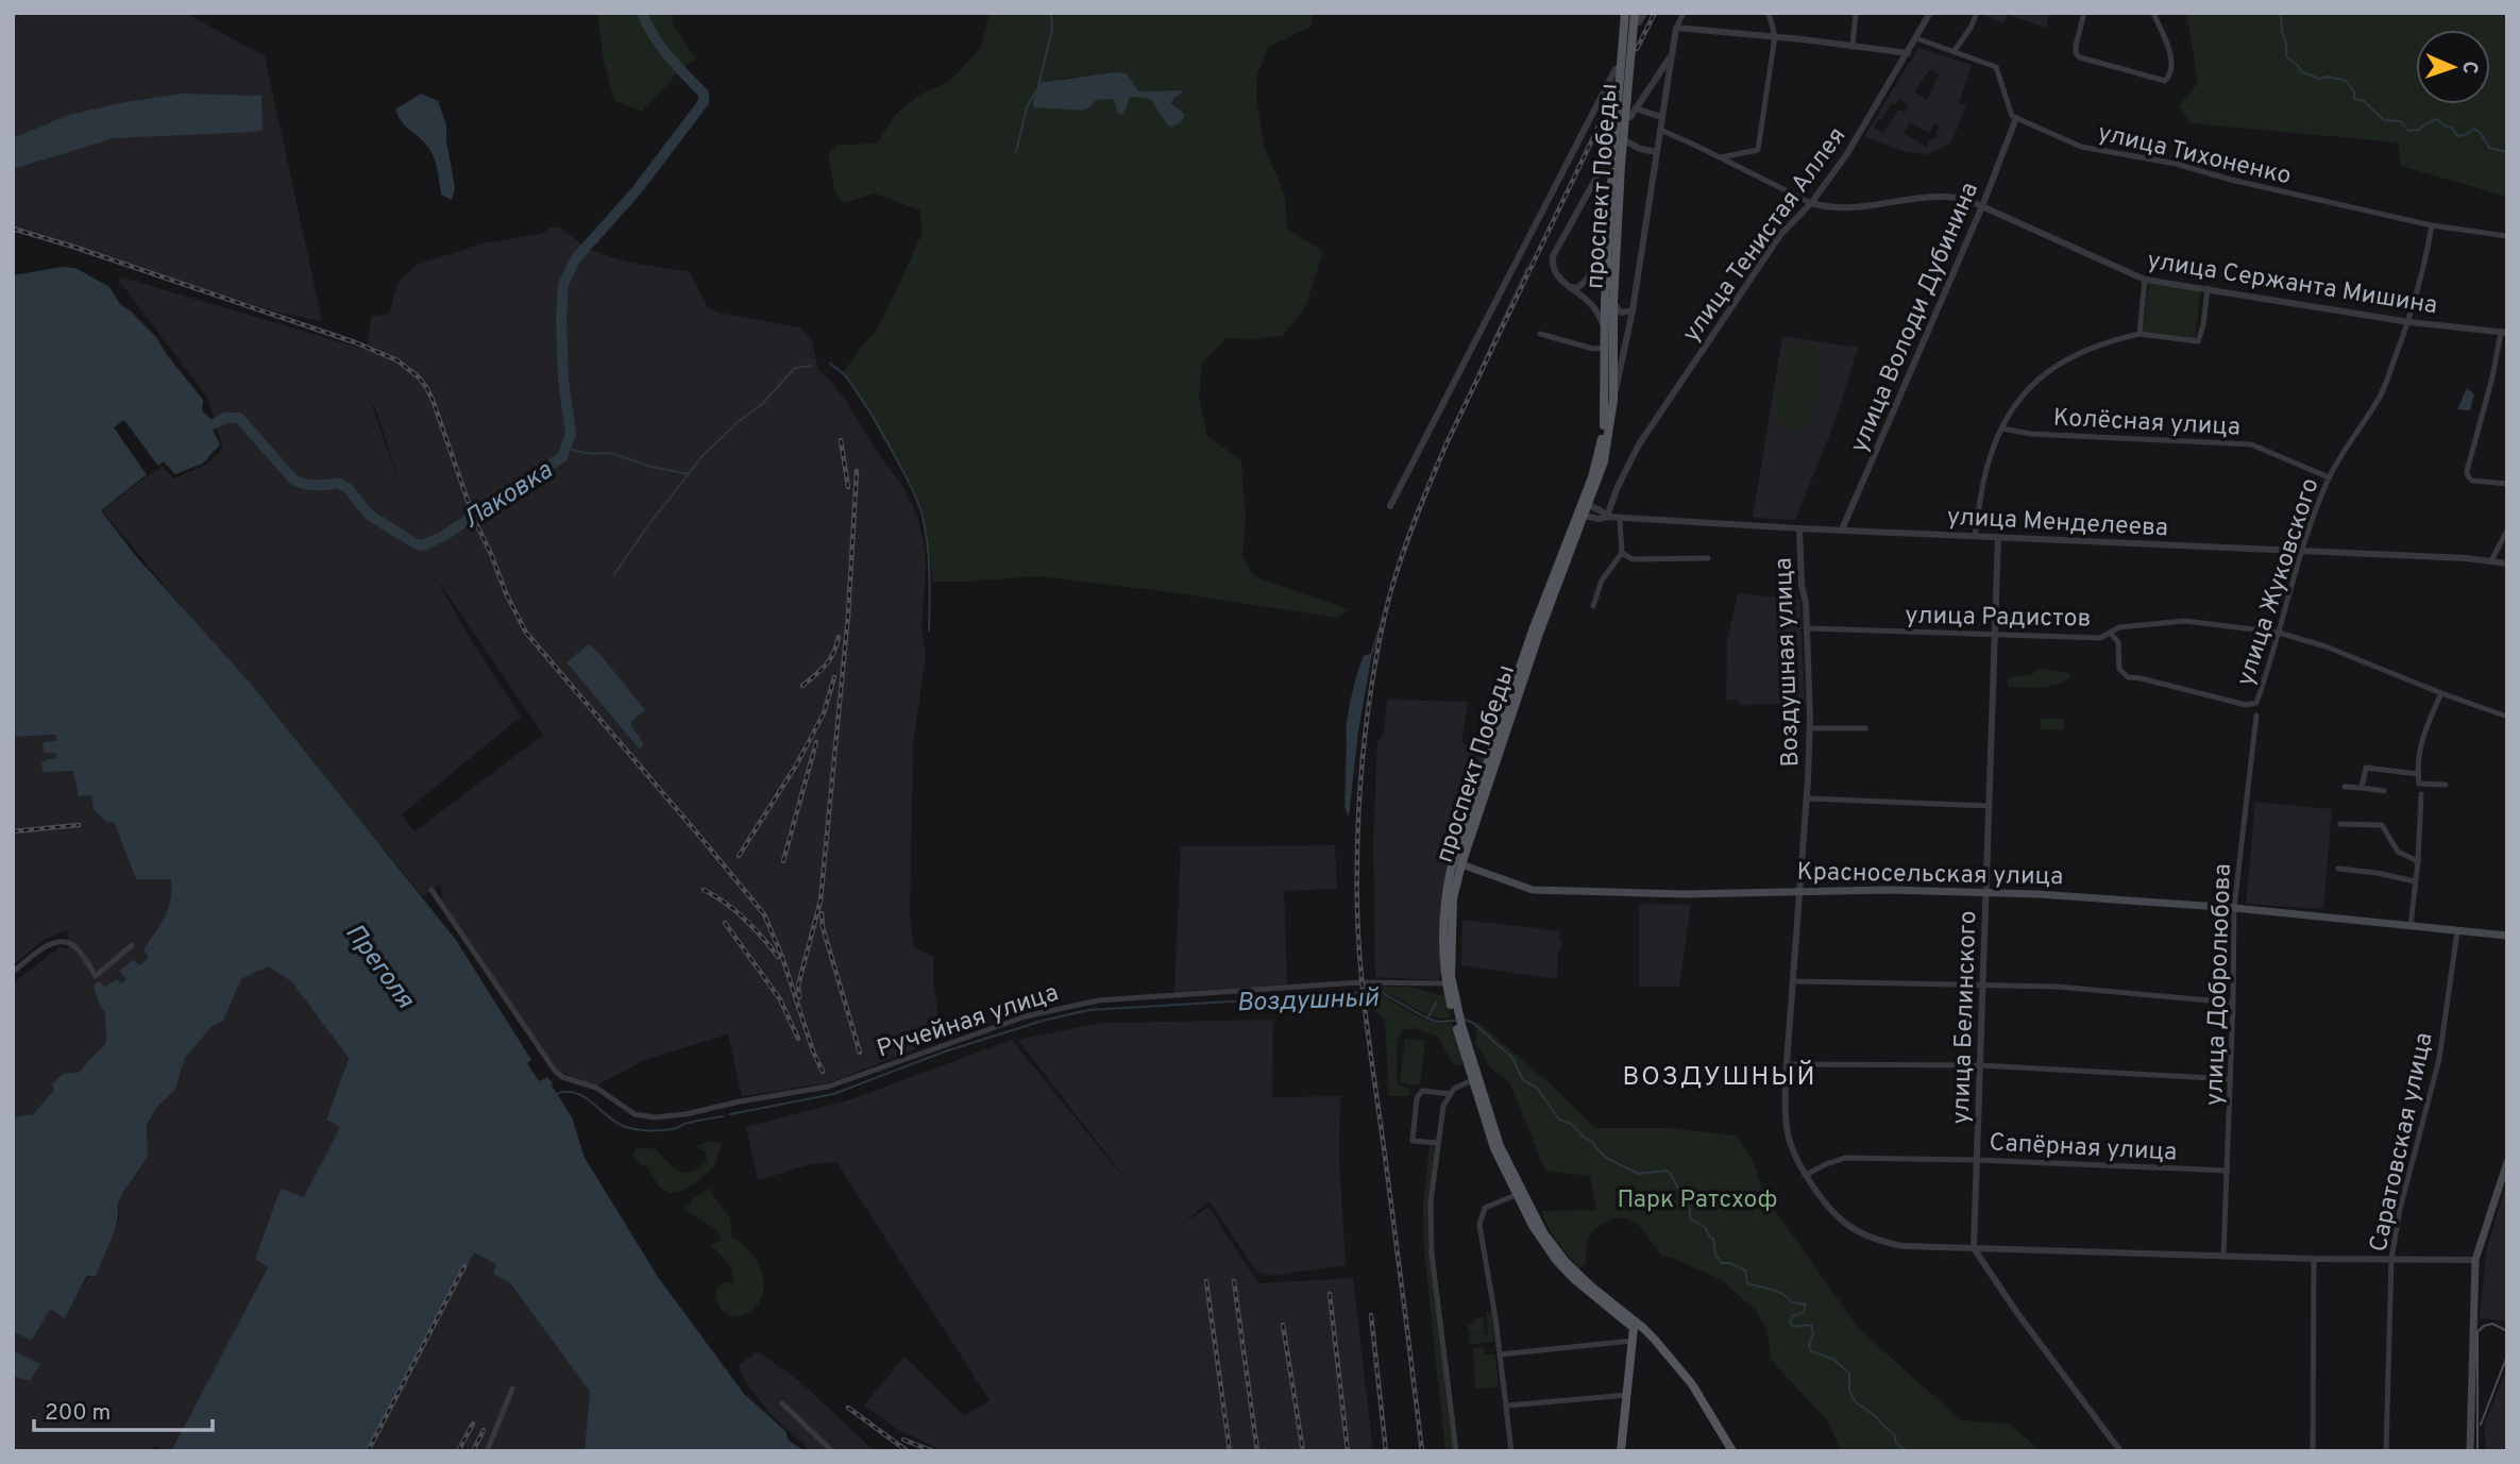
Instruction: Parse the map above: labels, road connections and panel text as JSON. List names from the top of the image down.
{
  "streets": {
    "main road": ["проспект Победы", "Красносельская улица"],
    "street": [
      "улица Тихоненко",
      "улица Тенистая Аллея",
      "улица Сержанта Мишина",
      "улица Володи Дубинина",
      "Колёсная улица",
      "улица Менделеева",
      "улица Жуковского",
      "улица Радистов",
      "Воздушная улица",
      "улица Добролюбова",
      "улица Белинского",
      "Ручейная улица",
      "Саратовская улица",
      "Сапёрная улица"
    ]
  },
  "crossings": [
    ["улица Тихоненко", "улица Володи Дубинина"],
    ["улица Тихоненко", "улица Жуковского"],
    ["проспект Победы", "улица Сержанта Мишина"],
    ["проспект Победы", "улица Менделеева"],
    ["проспект Победы", "Красносельская улица"],
    ["проспект Победы", "Ручейная улица"],
    ["улица Тенистая Аллея", "улица Сержанта Мишина"],
    ["улица Тенистая Аллея", "улица Менделеева"],
    ["улица Сержанта Мишина", "улица Володи Дубинина"],
    ["улица Сержанта Мишина", "улица Жуковского"],
    ["улица Володи Дубинина", "улица Менделеева"],
    ["Колёсная улица", "улица Жуковского"],
    ["улица Менделеева", "улица Жуковского"],
    ["улица Менделеева", "Воздушная улица"],
    ["улица Менделеева", "улица Белинского"],
    ["улица Жуковского", "улица Радистов"],
    ["улица Радистов", "Воздушная улица"],
    ["улица Радистов", "улица Белинского"],
    ["Воздушная улица", "Красносельская улица"],
    ["Воздушная улица", "улица Добролюбова"],
    ["Воздушная улица", "улица Белинского"],
    ["Воздушная улица", "Саратовская улица"],
    ["Воздушная улица", "Сапёрная улица"],
    ["Красносельская улица", "улица Добролюбова"],
    ["Красносельская улица", "улица Белинского"],
    ["Красносельская улица", "Саратовская улица"],
    ["улица Добролюбова", "Сапёрная улица"],
    ["улица Белинского", "Сапёрная улица"]
  ],
  "districts": ["ВОЗДУШНЫЙ"],
  "water": ["Лаковка", "Преголя", "Воздушный"],
  "parks": ["Парк Ратсхоф"],
  "scale_bar": "200 m",
  "north": "right"
}
